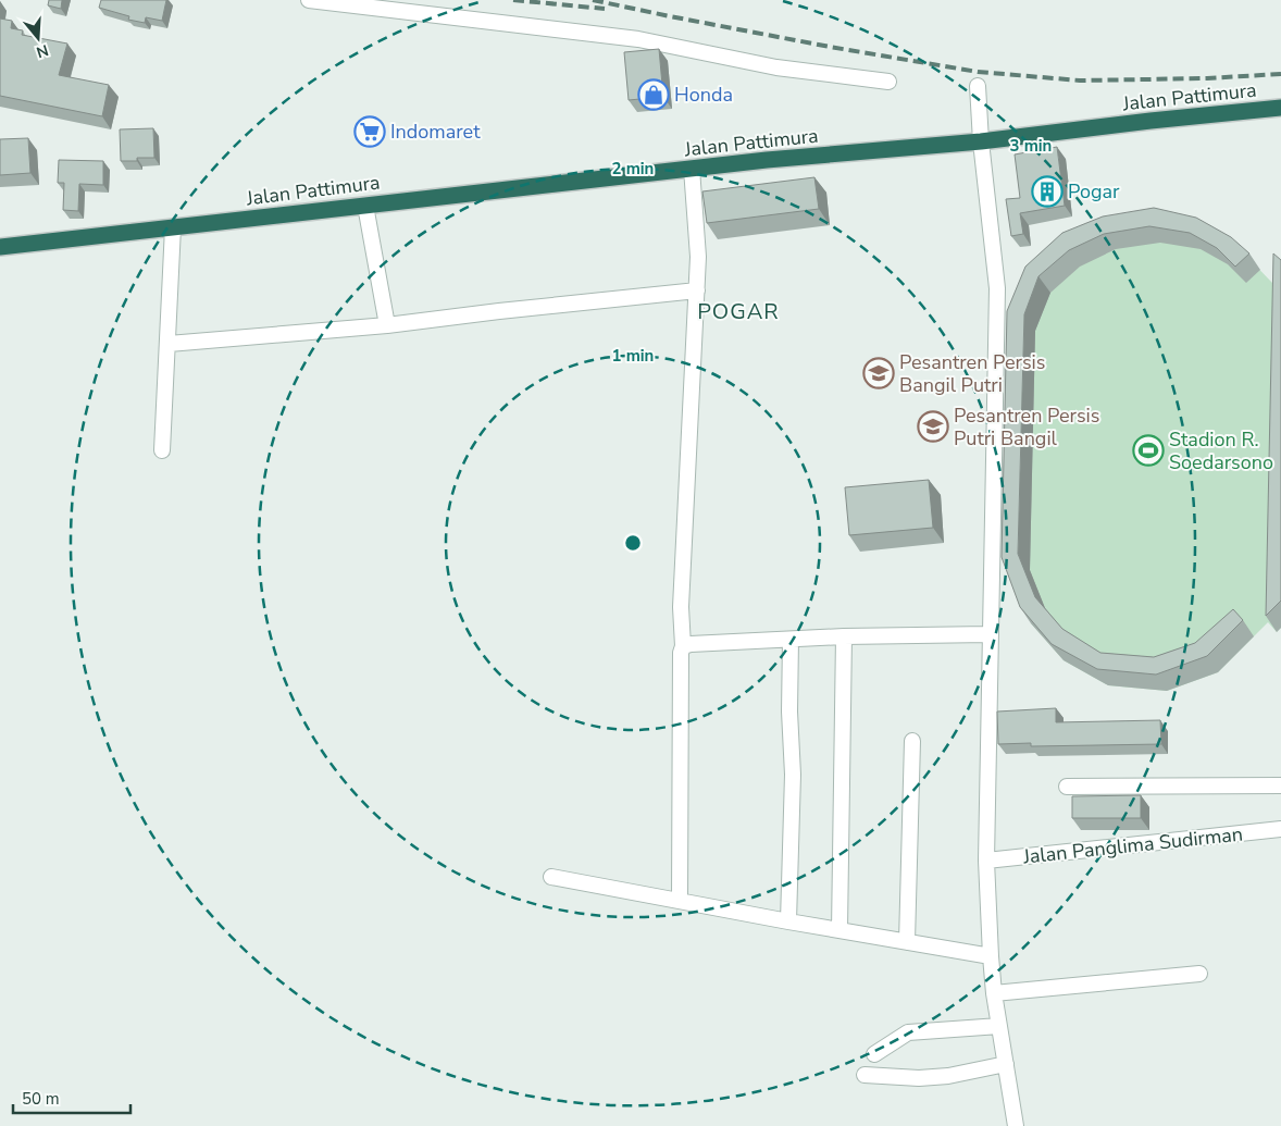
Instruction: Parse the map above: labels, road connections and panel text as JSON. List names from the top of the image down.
{
  "streets": {
    "highway": ["Jalan Pattimura"],
    "street": ["Jalan Panglima Sudirman"]
  },
  "districts": ["POGAR"],
  "places": {
    "shop": ["Honda"],
    "supermarket": ["Indomaret"],
    "building": ["Pogar"],
    "school or university": ["Pesantren Persis Bangil Putri", "Pesantren Persis Putri Bangil"],
    "sports": ["Stadion R. Soedarsono"]
  },
  "scale_bar": "50 m",
  "north": "bottom",
  "rings": ["3 min", "2 min", "1 min"]
}
